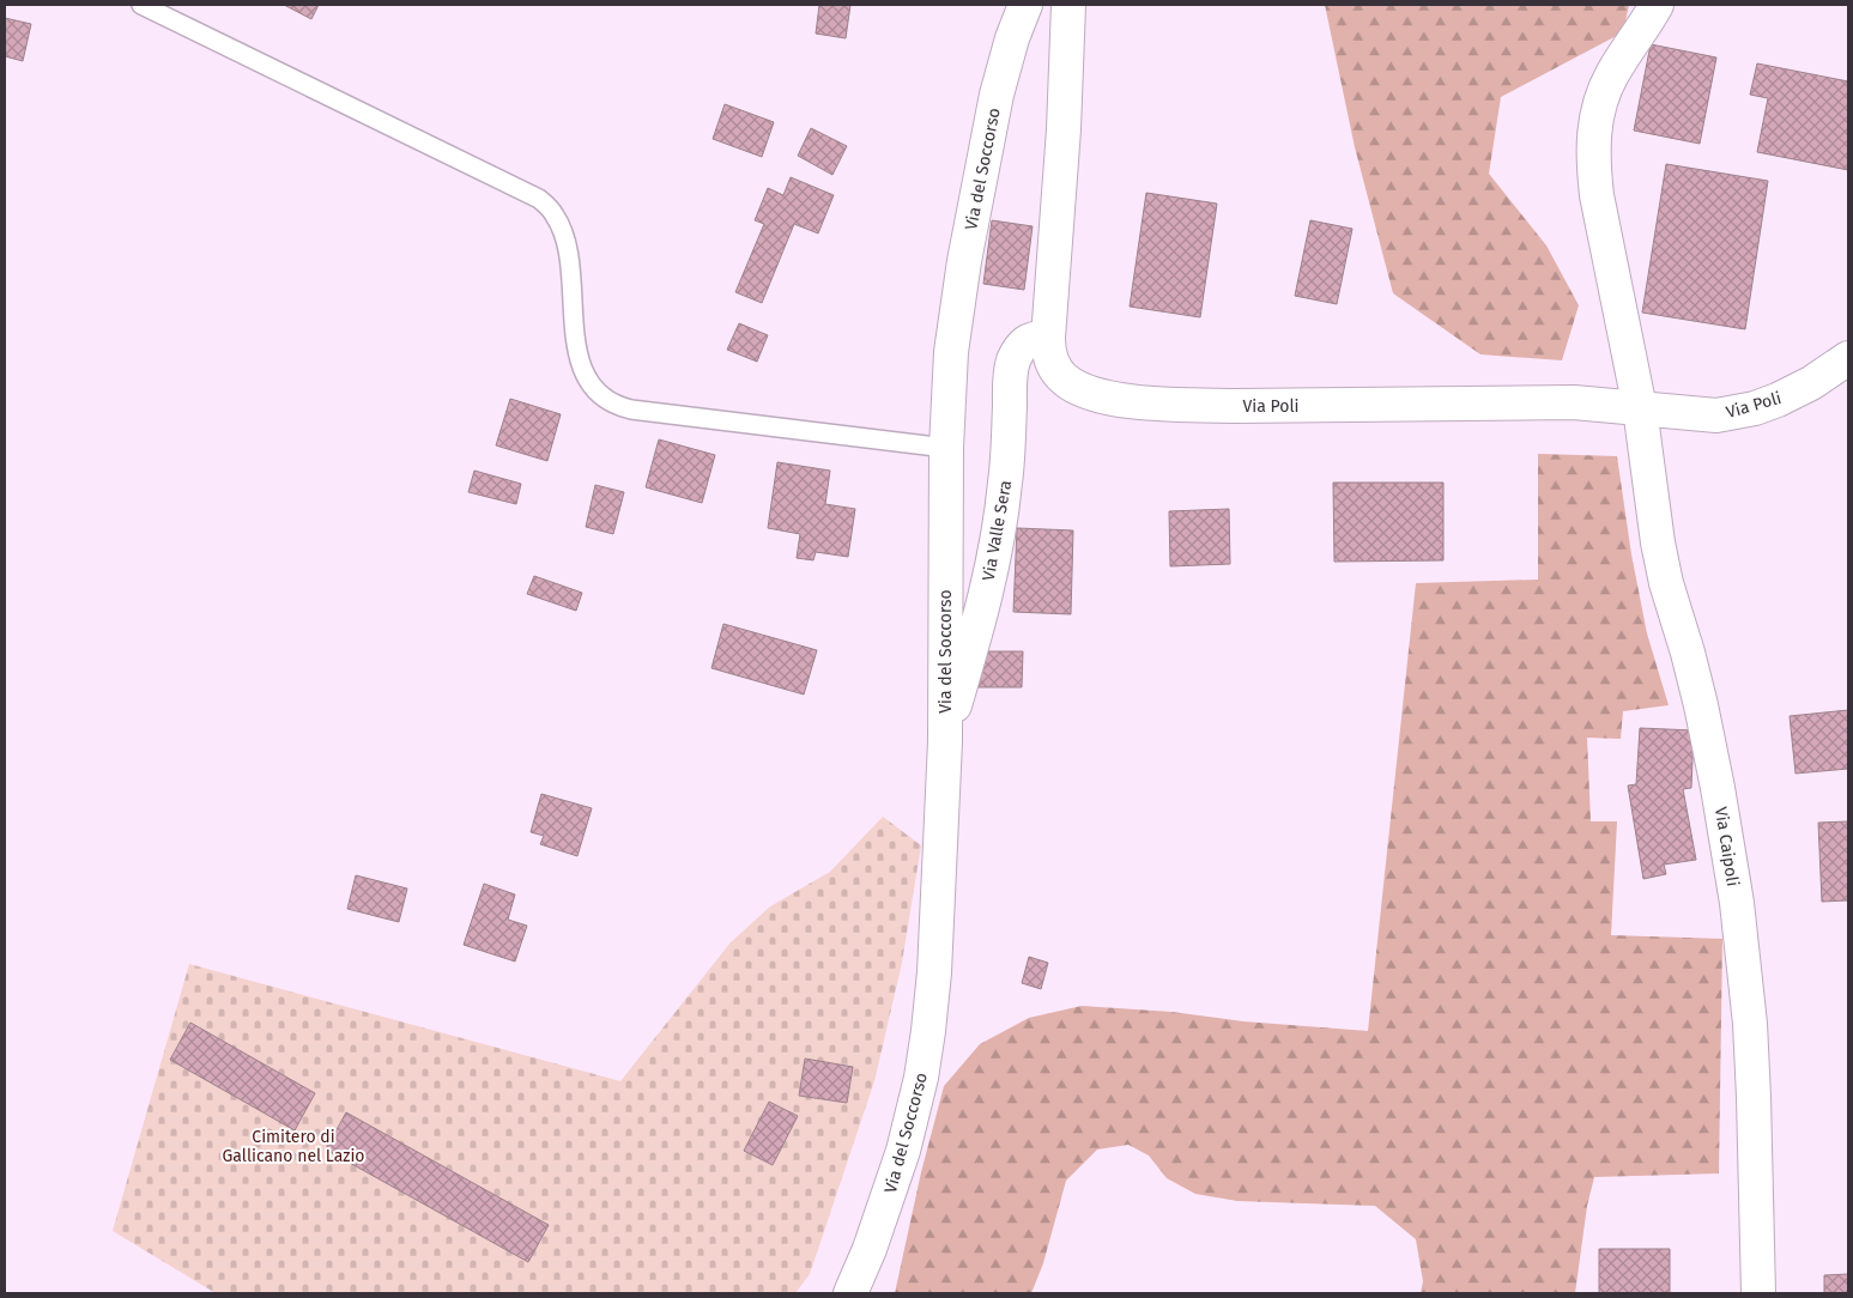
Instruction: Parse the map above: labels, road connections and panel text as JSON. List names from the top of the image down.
{
  "streets": {
    "street": [
      "Via del Soccorso",
      "Via Poli",
      "Via Valle Sera",
      "Via Caipoli"
    ]
  },
  "crossings": [
    ["Via del Soccorso", "Via Valle Sera"],
    ["Via Poli", "Via Valle Sera"],
    ["Via Poli", "Via Caipoli"]
  ],
  "parks": ["Cimitero di Gallicano nel Lazio"]
}
